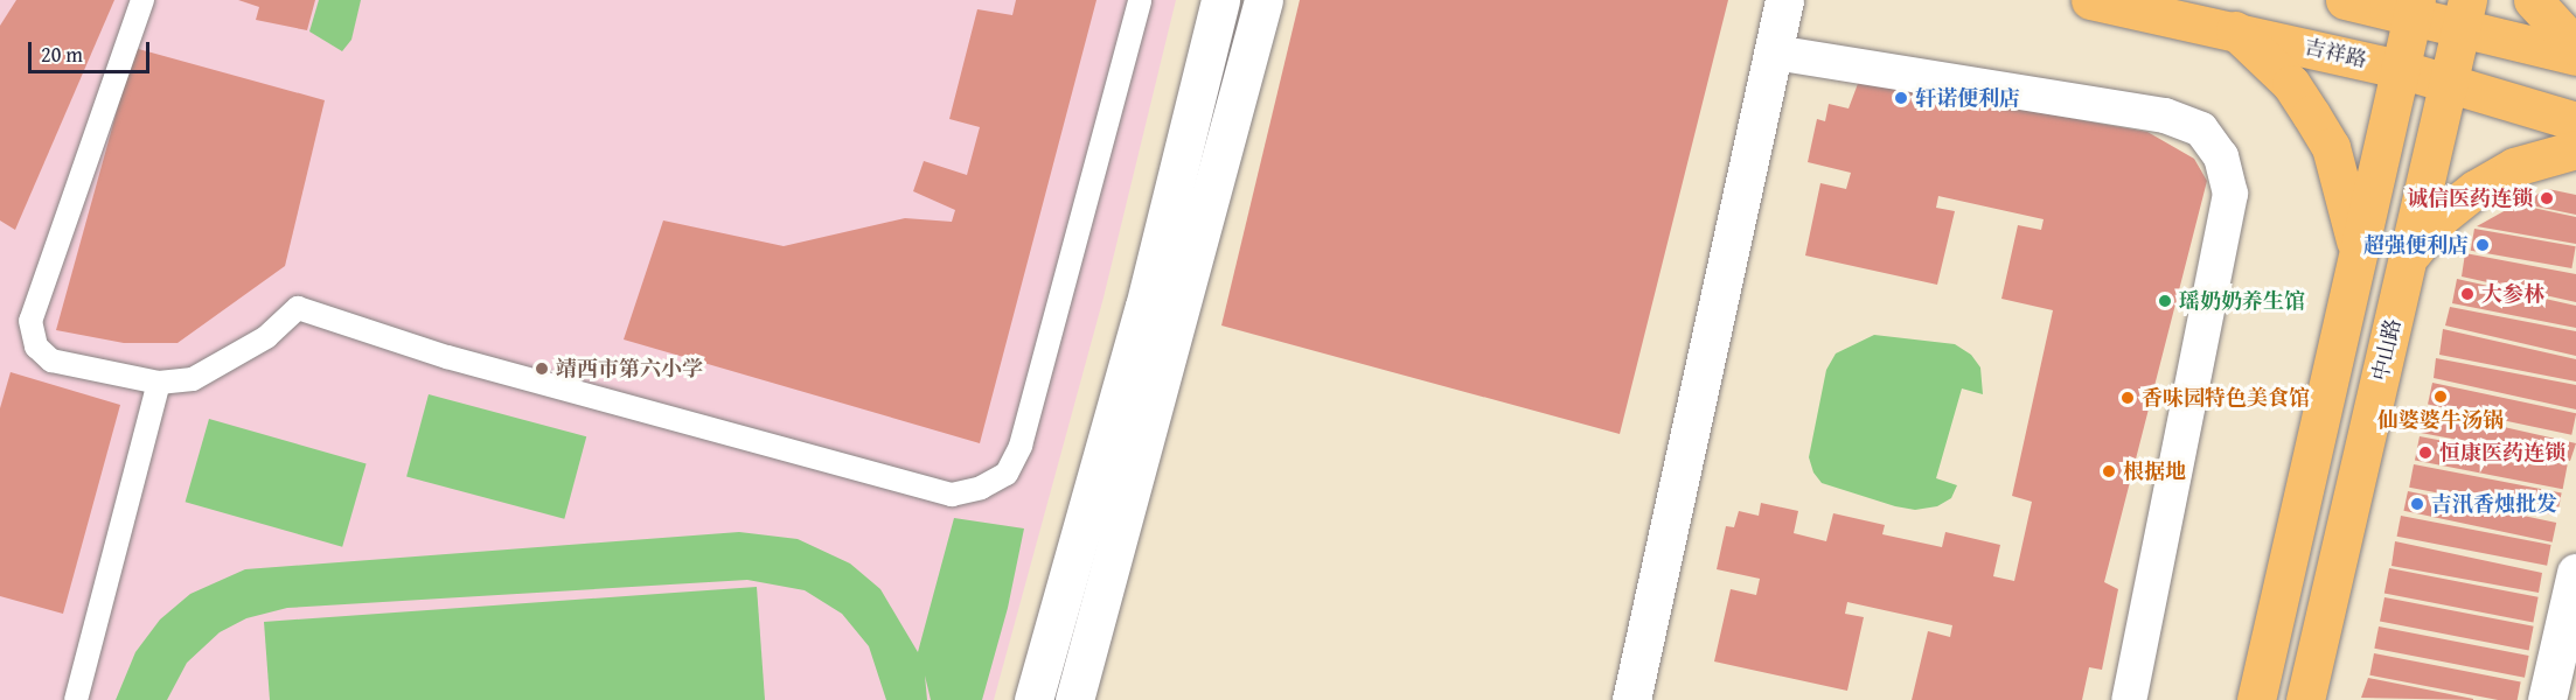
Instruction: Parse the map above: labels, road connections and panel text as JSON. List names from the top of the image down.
{
  "streets": {
    "main road": ["吉祥路", "中山路"]
  },
  "crossings": [
    ["吉祥路", "中山路"]
  ],
  "places": [
    "轩诺便利店",
    "诚信医药连锁",
    "超强便利店",
    "大参林",
    "瑶奶奶养生馆",
    "靖西市第六小学",
    "仙婆婆牛汤锅",
    "香味园特色美食馆",
    "恒康医药连锁",
    "根据地",
    "吉汛香烛批发"
  ],
  "scale_bar": "20 m"
}
